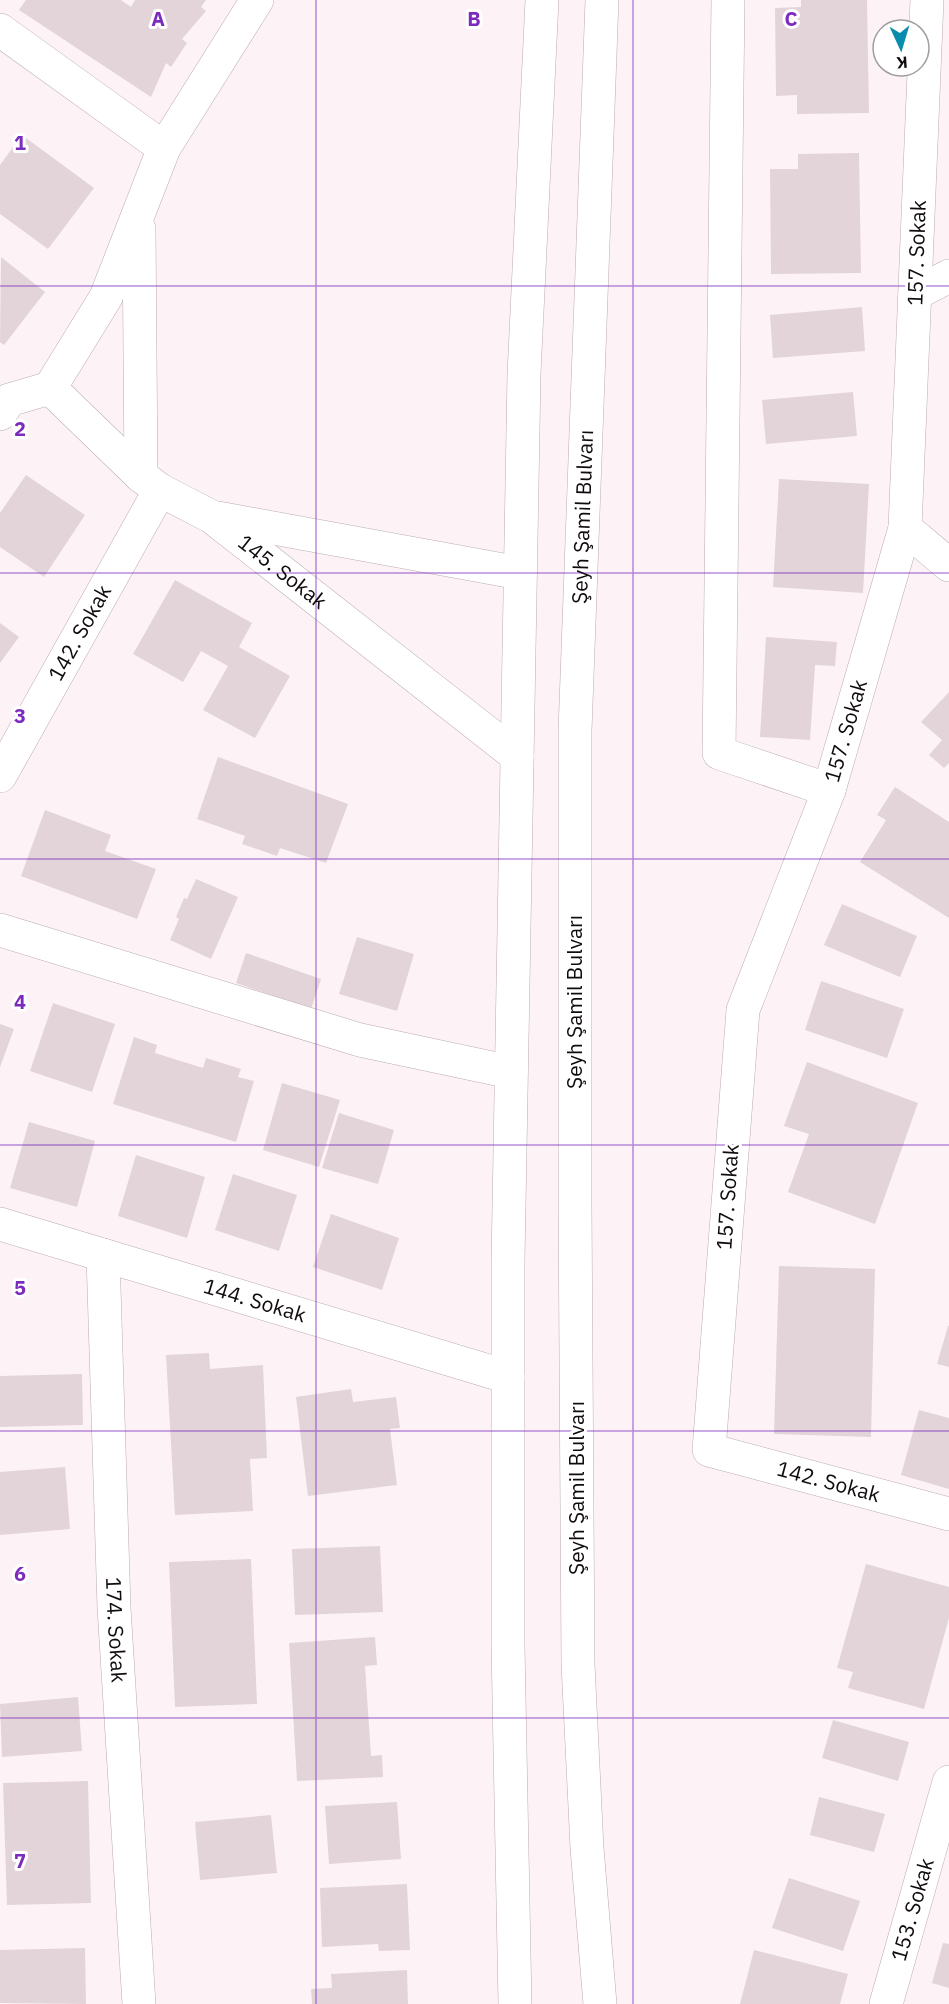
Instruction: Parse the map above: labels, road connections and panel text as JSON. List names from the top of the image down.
{
  "streets": {
    "street": [
      "157. Sokak",
      "Şeyh Şamil Bulvarı",
      "145. Sokak",
      "142. Sokak",
      "144. Sokak",
      "174. Sokak",
      "153. Sokak"
    ]
  },
  "crossings": [
    ["157. Sokak", "142. Sokak"],
    ["145. Sokak", "142. Sokak"],
    ["144. Sokak", "174. Sokak"]
  ],
  "north": "bottom",
  "grid": {
    "columns": ["A", "B", "C"],
    "rows": [
      "1",
      "2",
      "3",
      "4",
      "5",
      "6",
      "7"
    ]
  }
}
